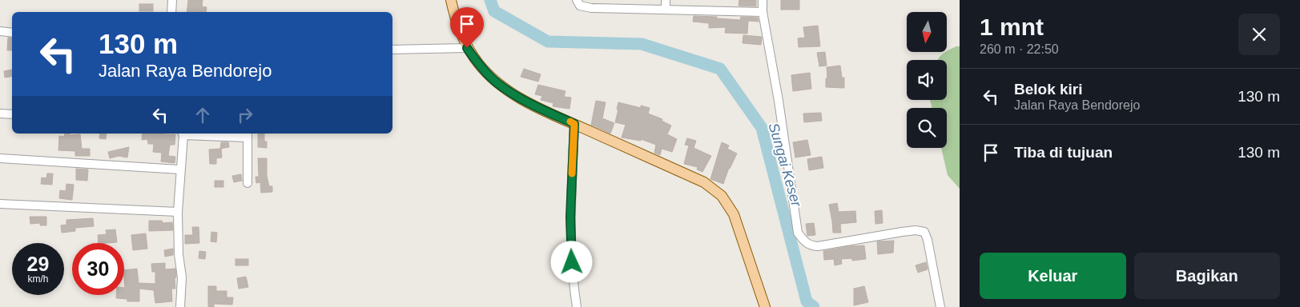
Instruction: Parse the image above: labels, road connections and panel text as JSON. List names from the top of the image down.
{
  "water": ["Sungai Keser"],
  "north": "bottom",
  "page": {
    "heading": ["1 mnt", "260 m · 22:50"],
    "turn": ["130 m", "Jalan Raya Bendorejo"],
    "list": [
      {
        "name": "Belok kiri",
        "note": "Jalan Raya Bendorejo",
        "value": "130 m"
      },
      {
        "name": "Tiba di tujuan",
        "value": "130 m"
      }
    ],
    "speed": "29 km/h",
    "limit": "30",
    "buttons": ["Keluar", "Bagikan"]
  }
}
